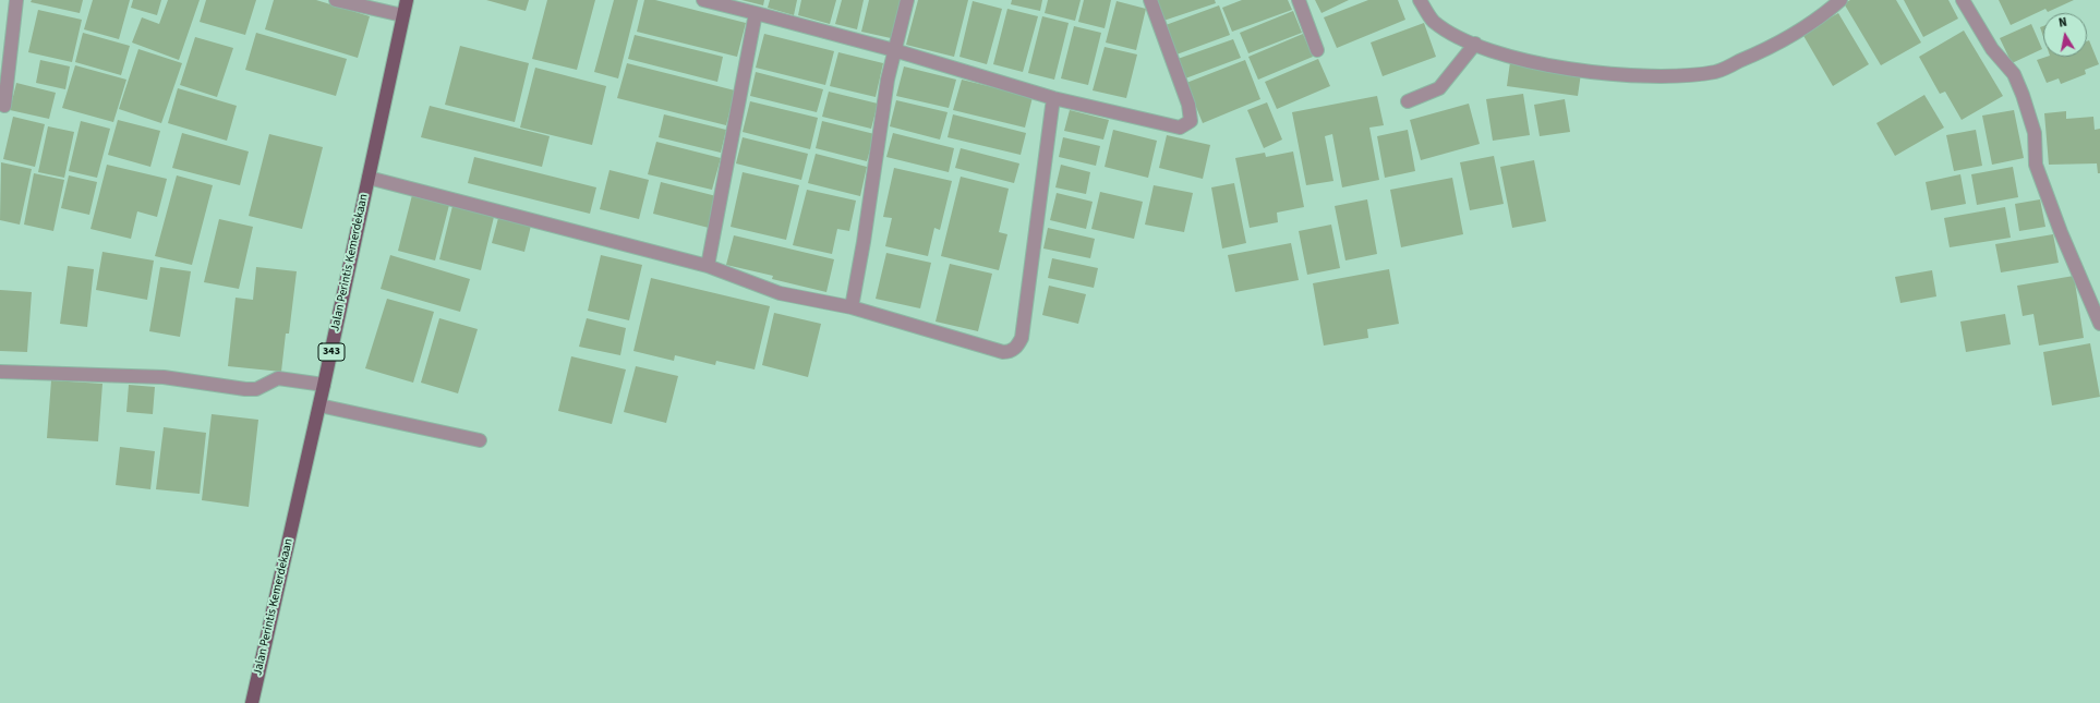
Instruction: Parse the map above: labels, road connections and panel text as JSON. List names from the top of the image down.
{
  "streets": {
    "main road": ["Jalan Perintis Kemerdekaan", "343"]
  },
  "north": "top"
}
